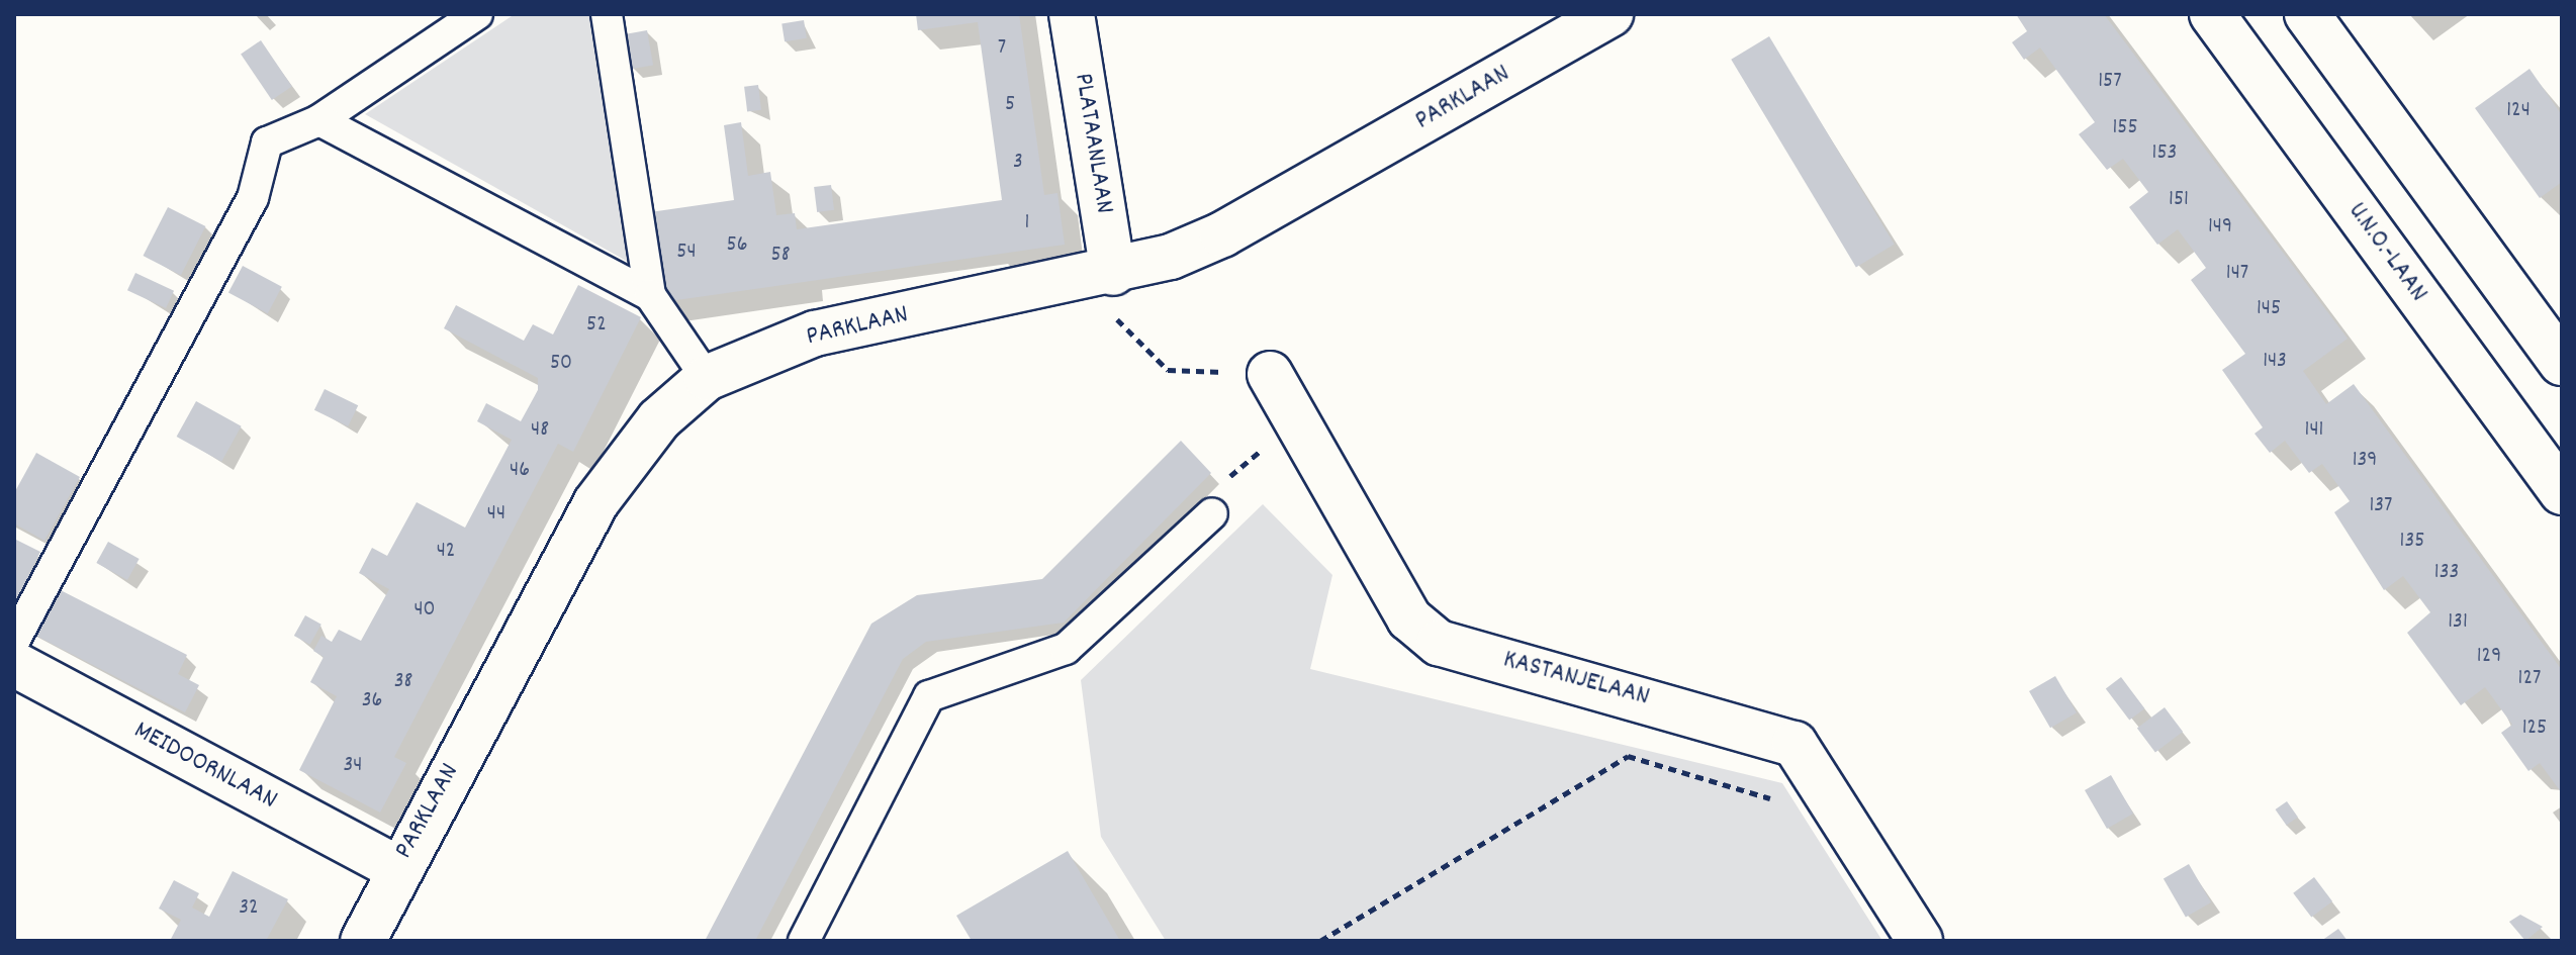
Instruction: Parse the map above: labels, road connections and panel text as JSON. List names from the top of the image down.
{
  "streets": {
    "street": [
      "PARKLAAN",
      "PLATAANLAAN",
      "U.N.O.-LAAN",
      "KASTANJELAAN",
      "MEIDOORNLAAN"
    ]
  },
  "crossings": [
    ["PARKLAAN", "PLATAANLAAN"],
    ["PARKLAAN", "MEIDOORNLAAN"]
  ],
  "house_numbers": [
    "7",
    "157",
    "5",
    "124",
    "155",
    "153",
    "3",
    "151",
    "1",
    "149",
    "56",
    "54",
    "58",
    "147",
    "145",
    "52",
    "143",
    "50",
    "48",
    "141",
    "139",
    "46",
    "137",
    "44",
    "135",
    "42",
    "133",
    "40",
    "131",
    "129",
    "127",
    "38",
    "36",
    "125",
    "34",
    "32"
  ]
}
